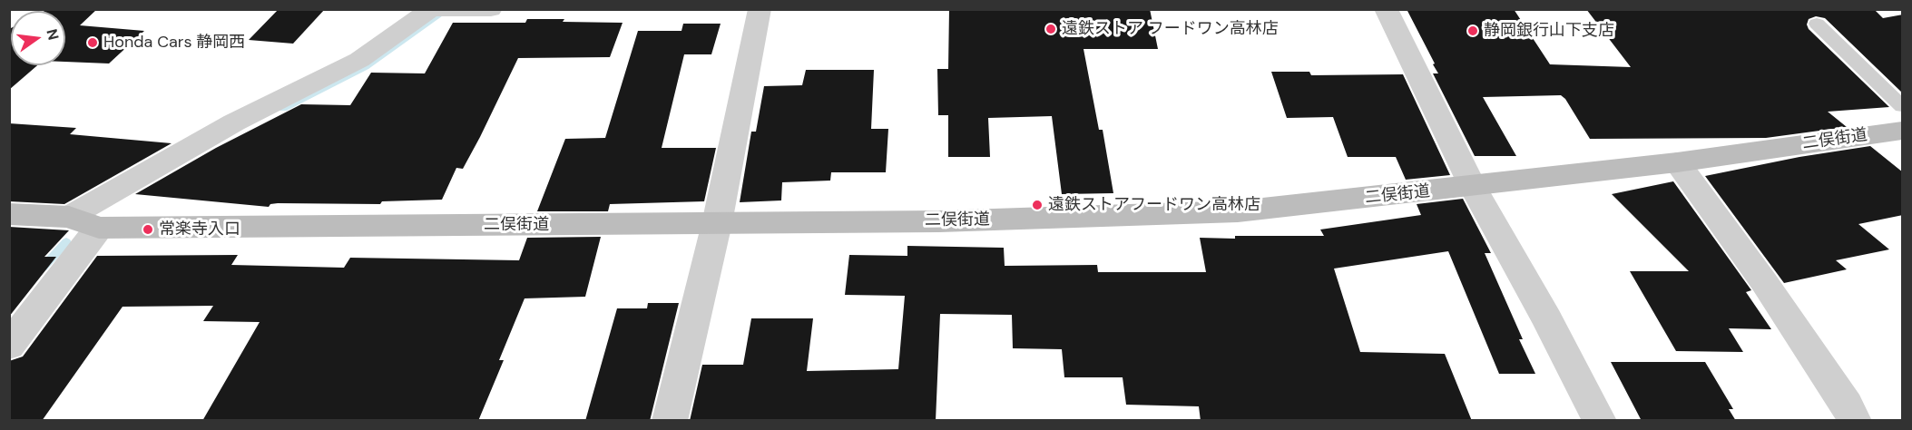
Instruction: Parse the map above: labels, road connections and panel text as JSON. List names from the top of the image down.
{
  "streets": {
    "street": ["二俣街道"]
  },
  "places": [
    "遠鉄ストア フードワン高林店",
    "静岡銀行山下支店",
    "Honda Cars 静岡西",
    "遠鉄ストアフードワン高林店",
    "常楽寺入口"
  ],
  "north": "right"
}
